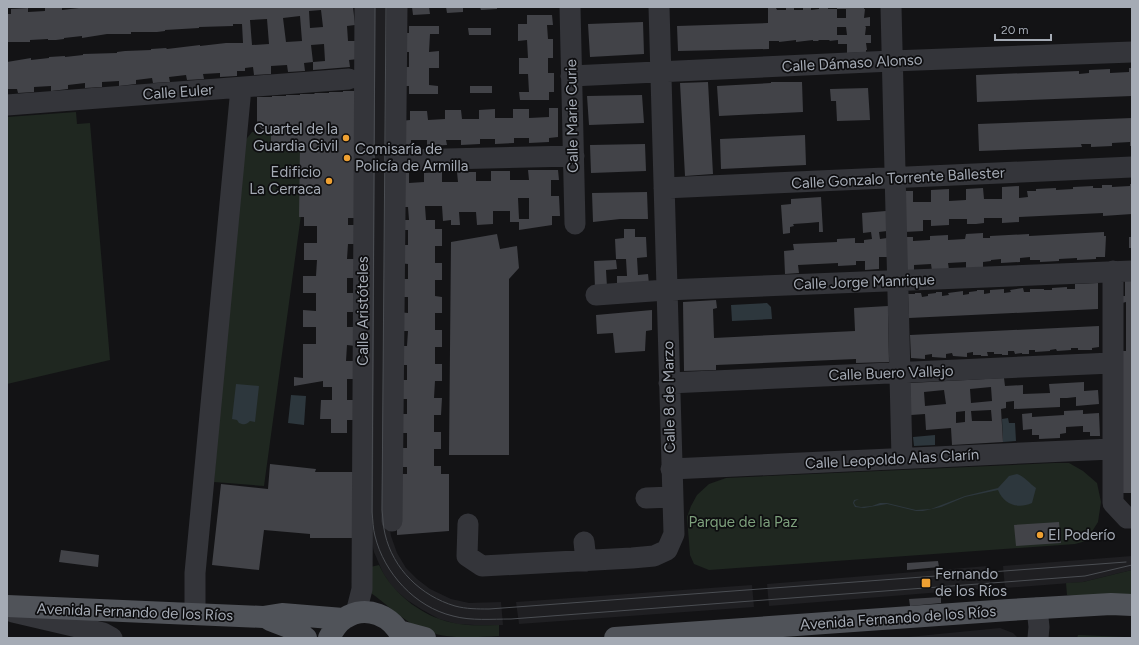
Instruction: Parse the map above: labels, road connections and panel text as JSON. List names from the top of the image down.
{
  "streets": {
    "main road": ["Avenida Fernando de los Ríos"],
    "street": [
      "Calle Dámaso Alonso",
      "Calle Euler",
      "Calle Marie Curie",
      "Calle Gonzalo Torrente Ballester",
      "Calle Jorge Manrique",
      "Calle Aristóteles",
      "Calle Buero Vallejo",
      "Calle 8 de Marzo",
      "Calle Leopoldo Alas Clarín"
    ]
  },
  "crossings": [
    ["Calle Dámaso Alonso", "Calle Marie Curie"],
    ["Calle Dámaso Alonso", "Calle 8 de Marzo"],
    ["Calle Gonzalo Torrente Ballester", "Calle 8 de Marzo"],
    ["Calle Jorge Manrique", "Calle 8 de Marzo"],
    ["Calle Aristóteles", "Avenida Fernando de los Ríos"],
    ["Calle Buero Vallejo", "Calle 8 de Marzo"],
    ["Calle 8 de Marzo", "Calle Leopoldo Alas Clarín"]
  ],
  "parks": ["Parque de la Paz"],
  "places": {
    "other": [
      "Cuartel de la Guardia Civil",
      "Comisaría de Policía de Armilla",
      "Edificio La Cerraca",
      "El Poderío"
    ],
    "transit": ["Fernando de los Ríos"]
  },
  "scale_bar": "20 m"
}
